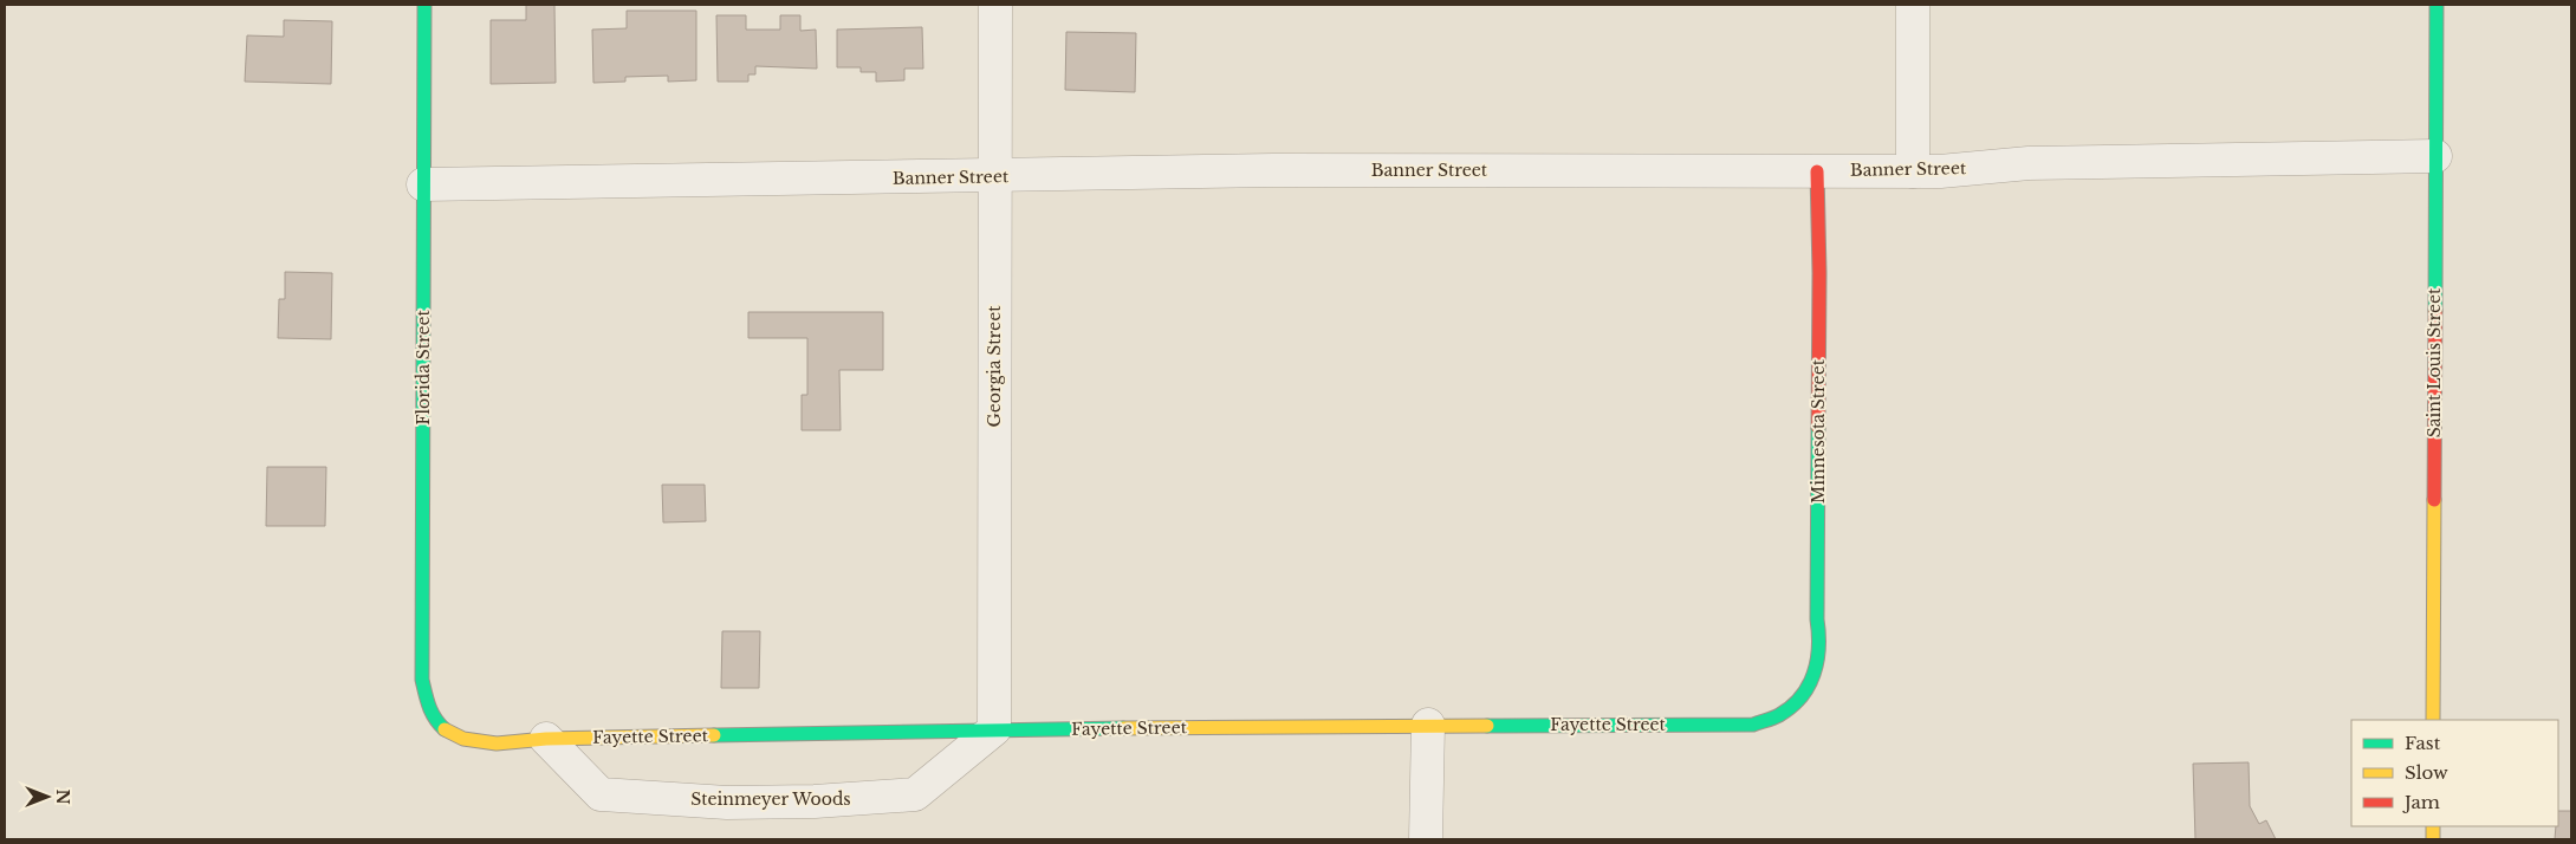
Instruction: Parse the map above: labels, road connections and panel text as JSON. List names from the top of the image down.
{
  "streets": {
    "street": [
      "Banner Street",
      "Saint Louis Street",
      "Georgia Street",
      "Florida Street",
      "Minnesota Street",
      "Fayette Street",
      "Steinmeyer Woods"
    ]
  },
  "crossings": [
    ["Banner Street", "Saint Louis Street"],
    ["Banner Street", "Georgia Street"],
    ["Banner Street", "Florida Street"],
    ["Banner Street", "Minnesota Street"],
    ["Georgia Street", "Fayette Street"],
    ["Georgia Street", "Steinmeyer Woods"],
    ["Florida Street", "Fayette Street"],
    ["Minnesota Street", "Fayette Street"],
    ["Fayette Street", "Steinmeyer Woods"]
  ],
  "legend": ["Fast", "Slow", "Jam"],
  "north": "right"
}
